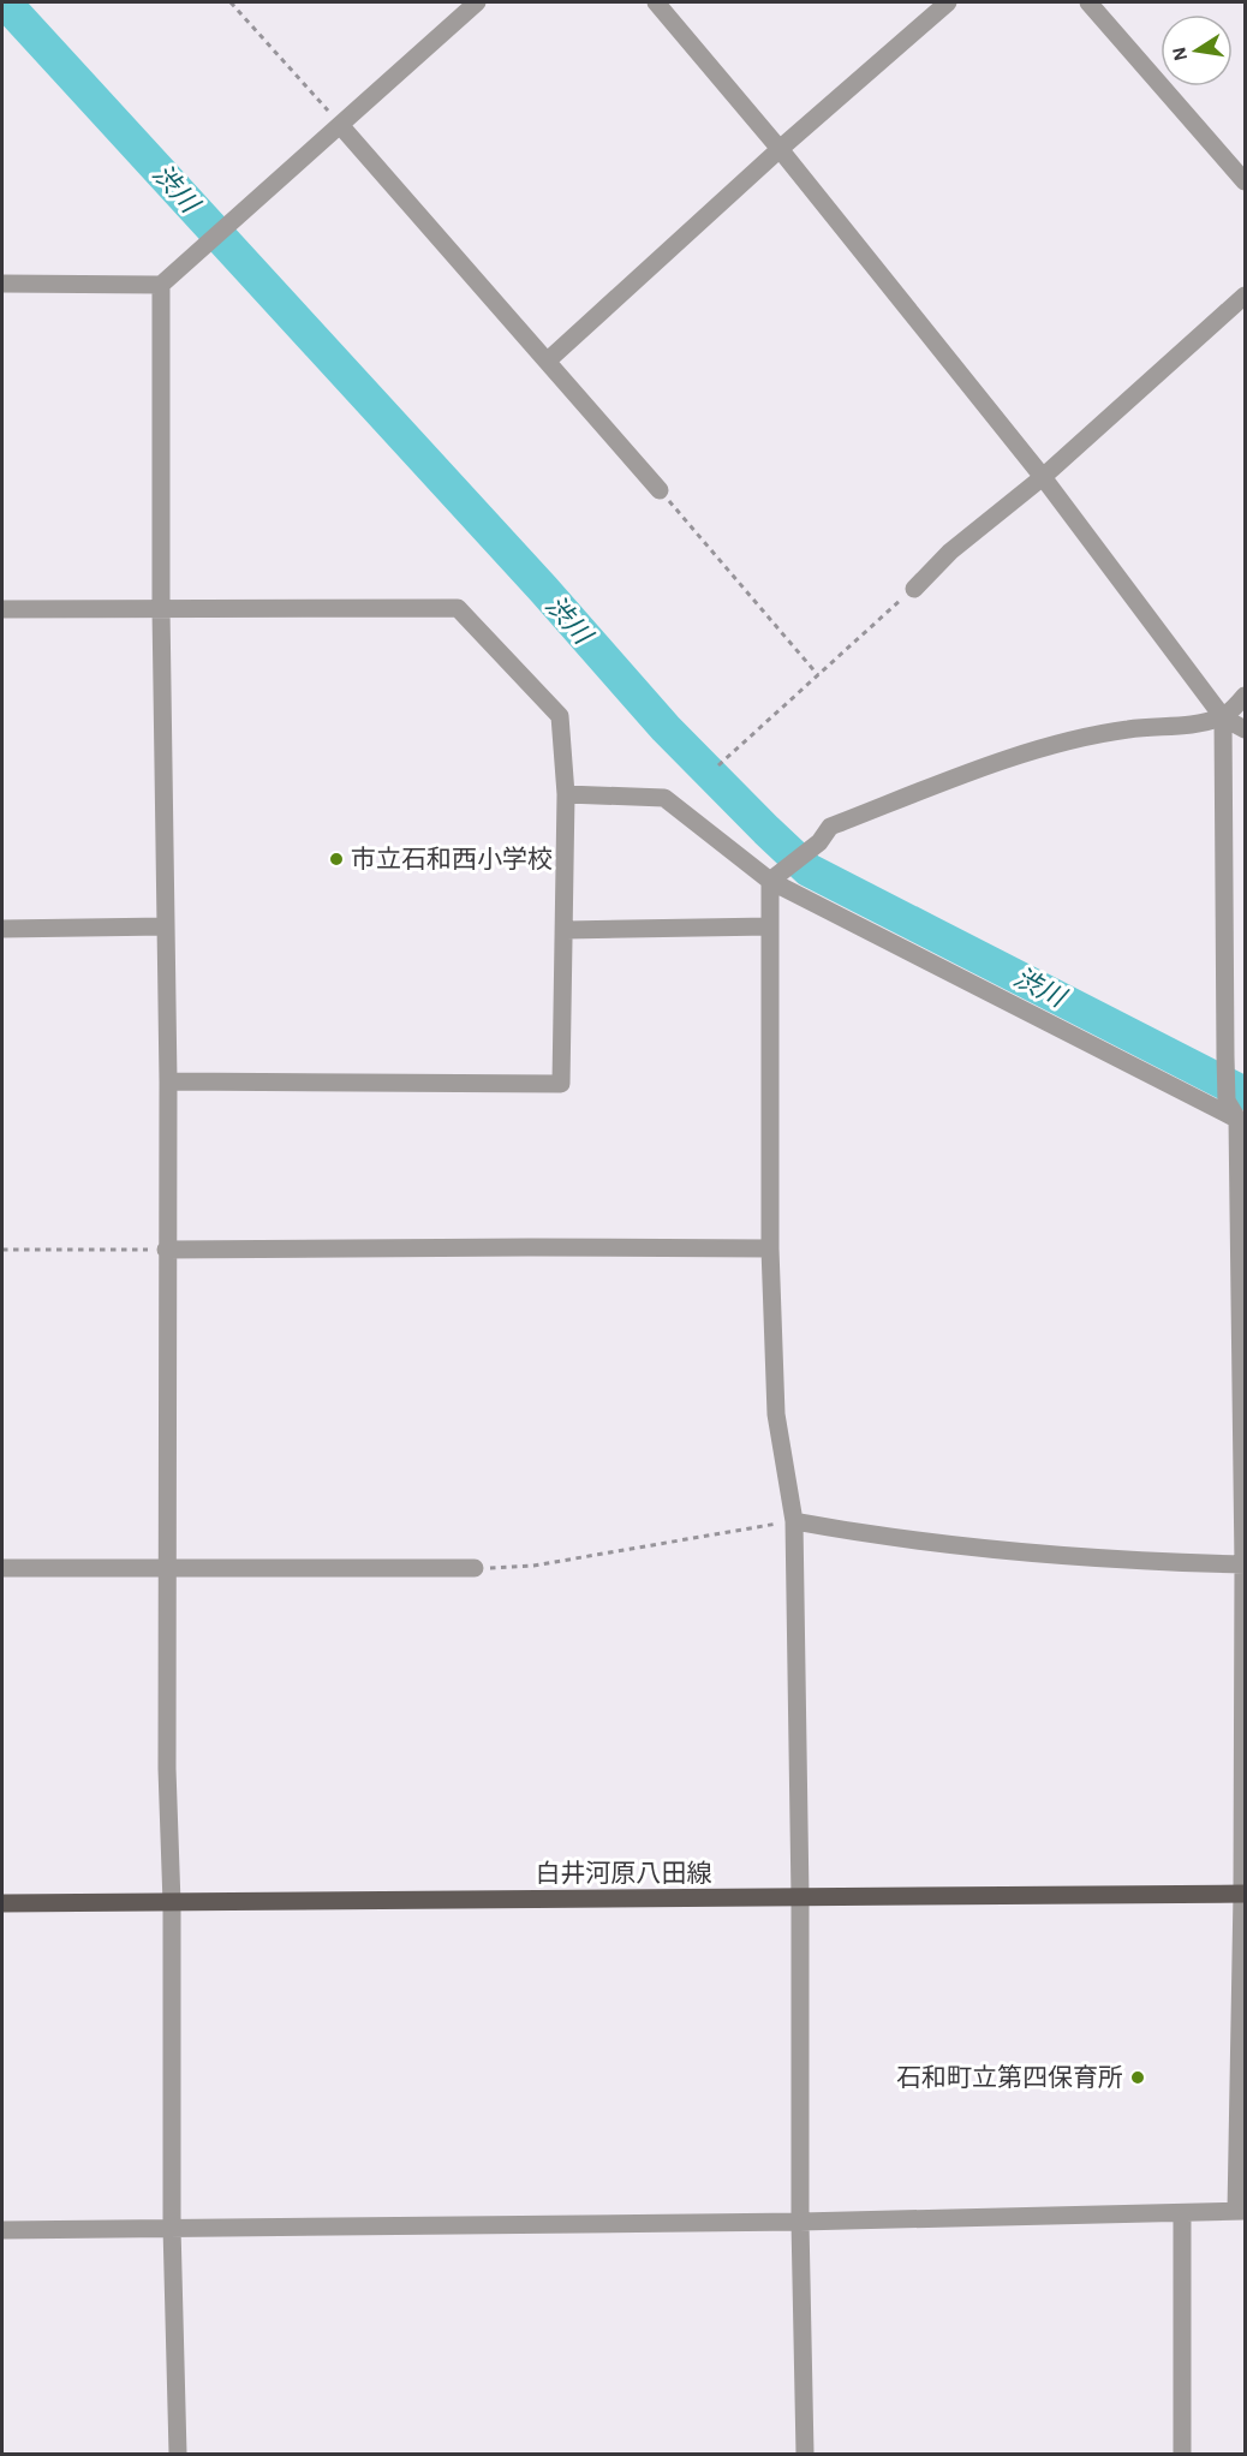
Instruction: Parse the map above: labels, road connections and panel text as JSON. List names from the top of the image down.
{
  "streets": {
    "main road": ["白井河原八田線"]
  },
  "water": ["渋川"],
  "places": ["市立石和西小学校", "石和町立第四保育所"],
  "north": "left"
}
